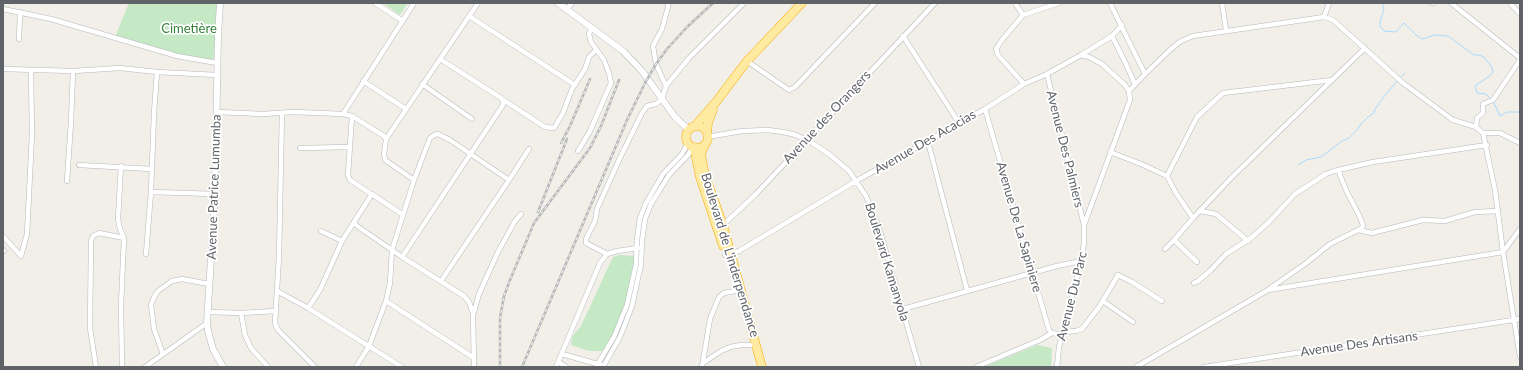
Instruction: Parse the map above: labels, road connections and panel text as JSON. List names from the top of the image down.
{
  "streets": {
    "highway": ["Boulevard de L'inderpendance"],
    "street": [
      "Avenue des Orangers",
      "Avenue Des Acacias",
      "Avenue Des Palmiers",
      "Avenue Patrice Lumumba",
      "Avenue De La Sapiniere",
      "Boulevard Kamanyola",
      "Avenue Du Parc",
      "Avenue Des Artisans"
    ]
  },
  "crossings": [
    ["Avenue des Orangers", "Boulevard de L'inderpendance"],
    ["Avenue des Orangers", "Boulevard Kamanyola"],
    ["Avenue Des Acacias", "Avenue Des Palmiers"],
    ["Avenue Des Acacias", "Avenue De La Sapiniere"],
    ["Avenue Des Acacias", "Boulevard de L'inderpendance"],
    ["Avenue Des Acacias", "Boulevard Kamanyola"],
    ["Avenue Des Palmiers", "Avenue Du Parc"],
    ["Boulevard de L'inderpendance", "Boulevard Kamanyola"]
  ],
  "parks": ["Cimetière"]
}
